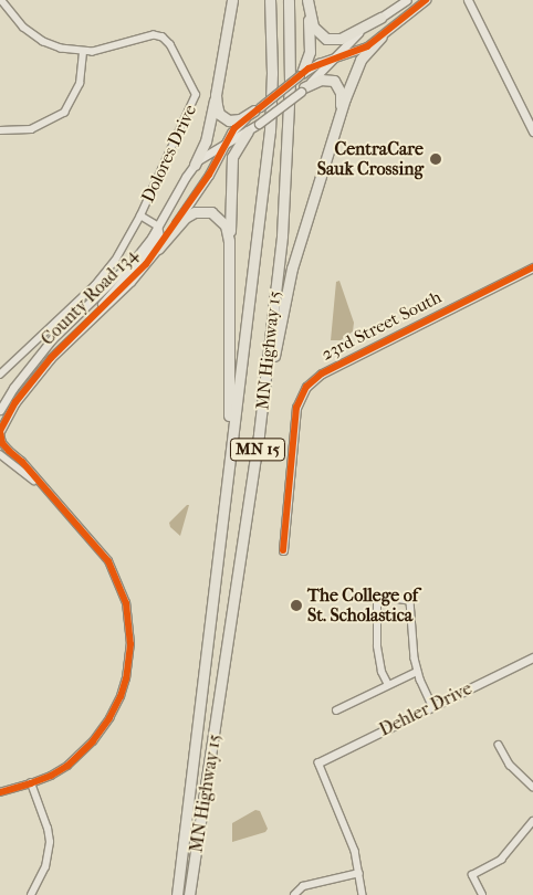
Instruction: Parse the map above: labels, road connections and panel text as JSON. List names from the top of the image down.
{
  "streets": {
    "highway": ["MN Highway 15", "MN 15"],
    "street": [
      "Dolores Drive",
      "County Road 134",
      "23rd Street South",
      "Dehler Drive"
    ]
  },
  "places": ["CentraCare Sauk Crossing", "The College of St. Scholastica"]
}
